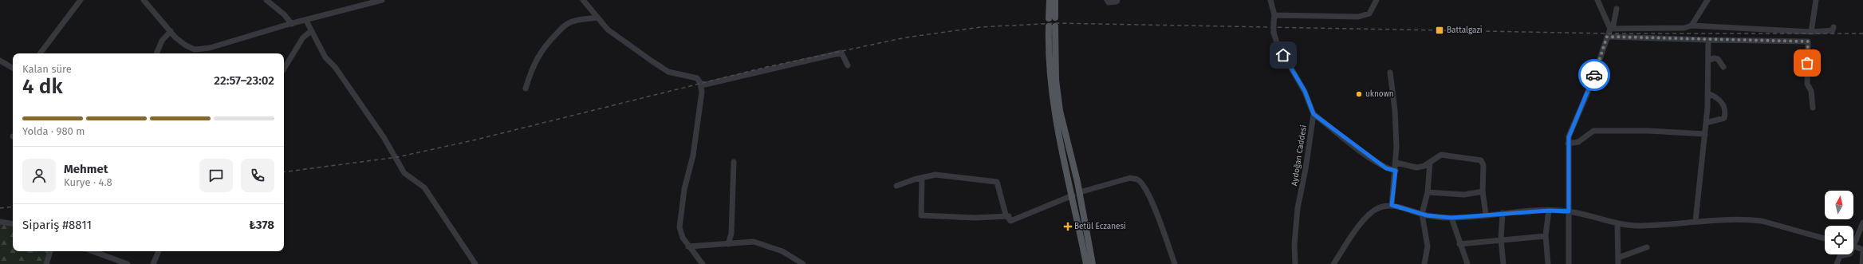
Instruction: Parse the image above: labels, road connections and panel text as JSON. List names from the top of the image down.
{
  "streets": {
    "street": ["Aydoğan Caddesi"]
  },
  "places": {
    "transit": ["Battalgazi"],
    "other": ["uknown"],
    "health": ["Betül Eczanesi"]
  },
  "north": "top",
  "page": {
    "heading": ["4 dk", "Kalan süre", "22:57–23:02"],
    "panel": [
      "Mehmet",
      "Kurye · 4.8",
      "Sipariş #8811",
      "₺378"
    ],
    "bar": "Yolda · 980 m"
  }
}
